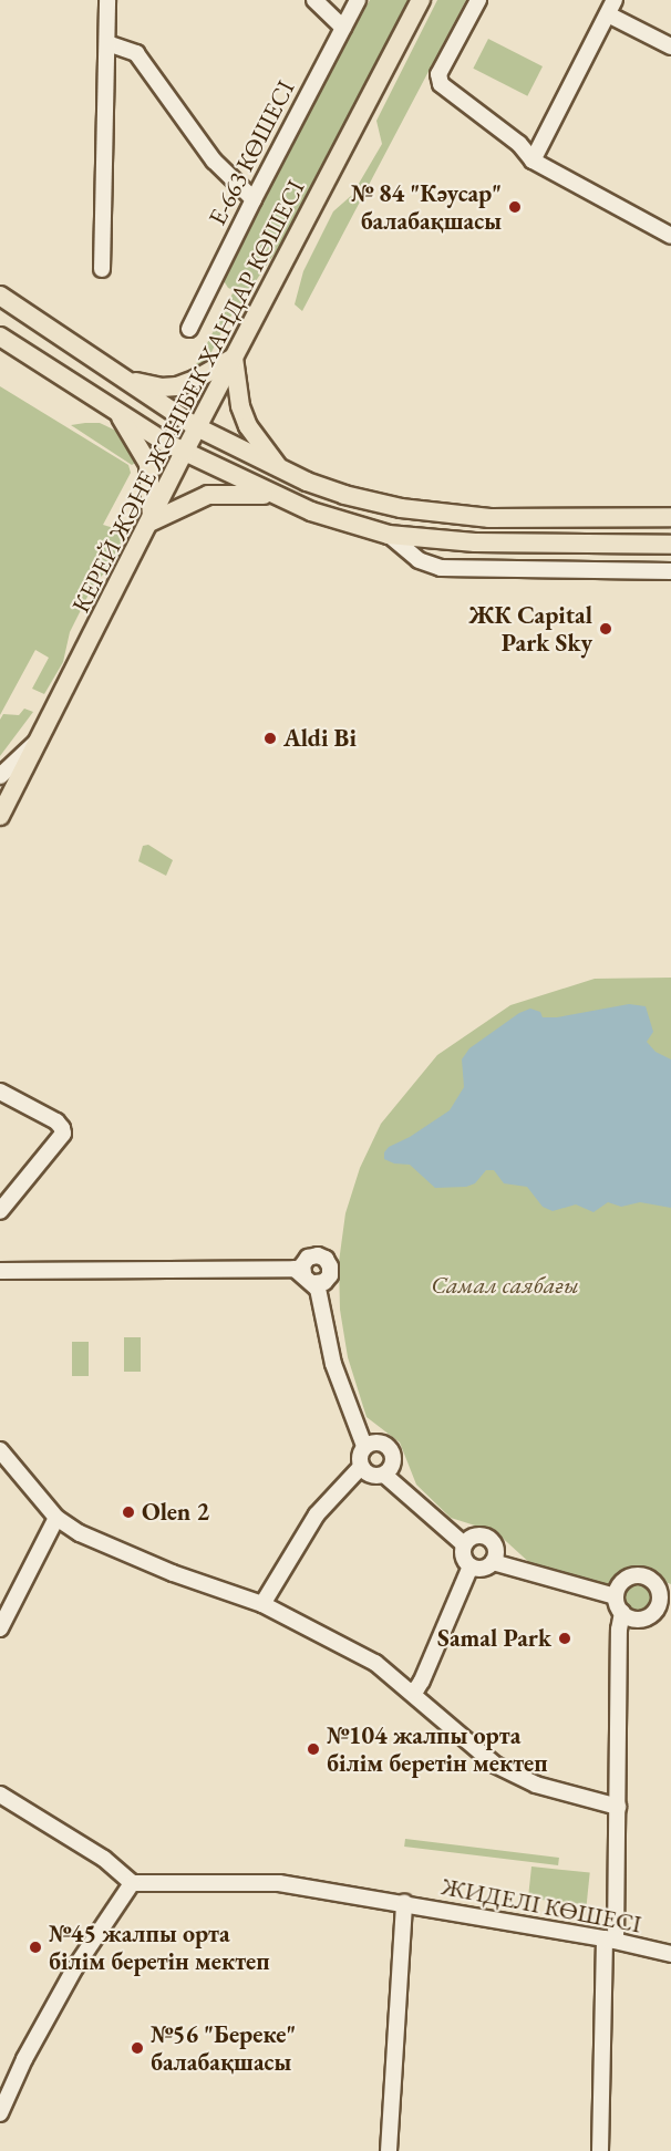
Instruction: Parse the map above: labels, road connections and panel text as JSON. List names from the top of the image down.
{
  "streets": {
    "main road": ["КЕРЕЙ ЖӘНЕ ЖӘНІБЕК ХАНДАР КӨШЕСІ"],
    "street": ["Е-663 КӨШЕСІ", "ЖИДЕЛІ КӨШЕСІ"]
  },
  "parks": ["Самал саябағы"],
  "places": [
    "№ 84 \"Кәусар\" балабақшасы",
    "ЖК Capital Park Sky",
    "Aldi Bi",
    "Olen 2",
    "Samal Park",
    "№104 жалпы орта білім беретін мектеп",
    "№45 жалпы орта білім беретін мектеп",
    "№56 \"Береке\" балабақшасы"
  ]
}
